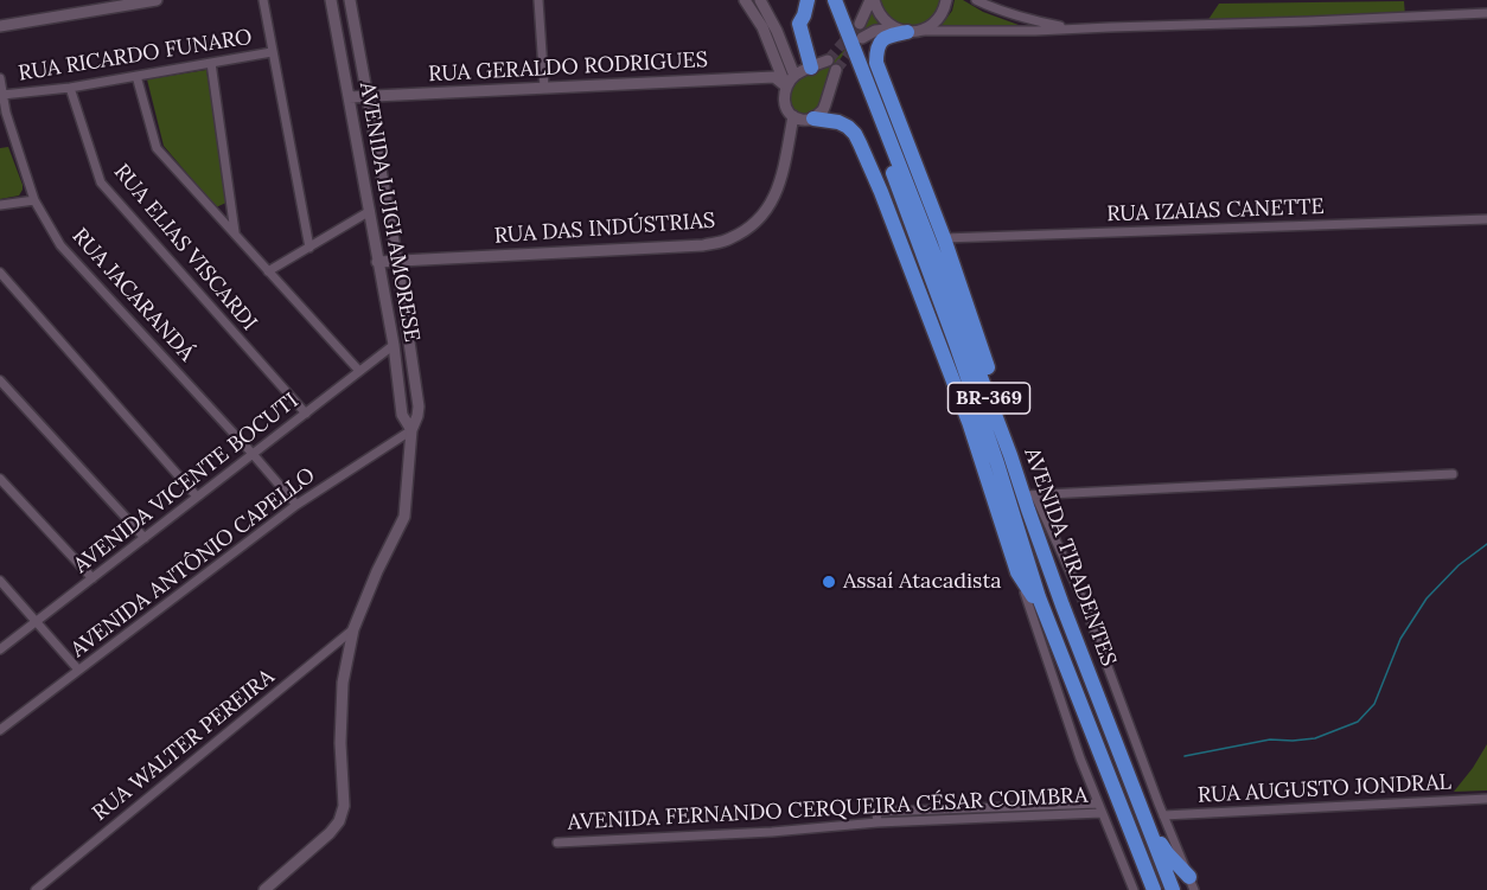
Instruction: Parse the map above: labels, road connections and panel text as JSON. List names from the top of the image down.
{
  "streets": {
    "highway": ["BR-369", "AVENIDA TIRADENTES"],
    "street": [
      "RUA RICARDO FUNARO",
      "RUA GERALDO RODRIGUES",
      "RUA IZAIAS CANETTE",
      "AVENIDA LUIGI AMORESE",
      "RUA DAS INDÚSTRIAS",
      "RUA ELIAS VISCARDI",
      "RUA JACARANDÁ",
      "AVENIDA VICENTE BOCUTI",
      "AVENIDA ANTÔNIO CAPELLO",
      "RUA WALTER PEREIRA",
      "RUA AUGUSTO JONDRAL",
      "AVENIDA FERNANDO CERQUEIRA CÉSAR COIMBRA"
    ]
  },
  "crossings": [
    ["RUA RICARDO FUNARO", "RUA ELIAS VISCARDI"],
    ["RUA RICARDO FUNARO", "RUA JACARANDÁ"],
    ["RUA GERALDO RODRIGUES", "AVENIDA LUIGI AMORESE"],
    ["AVENIDA LUIGI AMORESE", "RUA DAS INDÚSTRIAS"],
    ["AVENIDA LUIGI AMORESE", "AVENIDA VICENTE BOCUTI"],
    ["AVENIDA LUIGI AMORESE", "AVENIDA ANTÔNIO CAPELLO"],
    ["AVENIDA LUIGI AMORESE", "RUA WALTER PEREIRA"],
    ["RUA ELIAS VISCARDI", "AVENIDA VICENTE BOCUTI"],
    ["RUA JACARANDÁ", "AVENIDA VICENTE BOCUTI"],
    ["RUA JACARANDÁ", "AVENIDA ANTÔNIO CAPELLO"]
  ],
  "places": ["Assaí Atacadista"]
}
